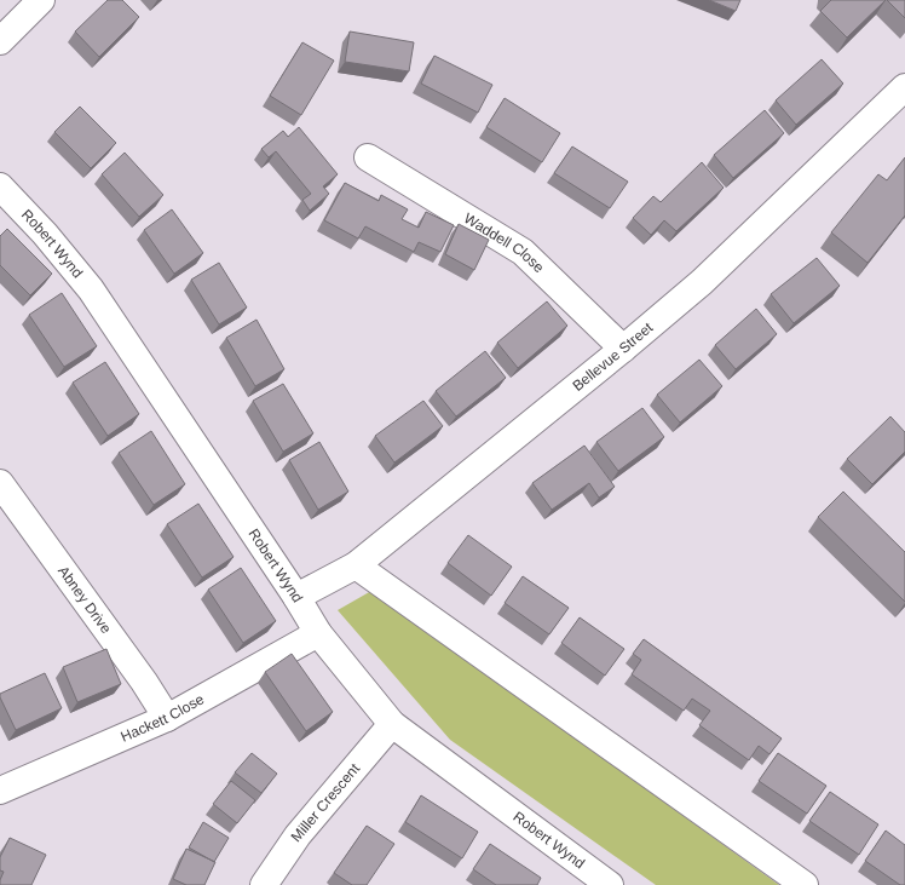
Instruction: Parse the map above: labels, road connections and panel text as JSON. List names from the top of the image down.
{
  "streets": {
    "street": [
      "Robert Wynd",
      "Waddell Close",
      "Bellevue Street",
      "Abney Drive",
      "Hackett Close",
      "Miller Crescent"
    ]
  },
  "crossings": [
    ["Robert Wynd", "Bellevue Street"],
    ["Robert Wynd", "Hackett Close"],
    ["Robert Wynd", "Miller Crescent"],
    ["Waddell Close", "Bellevue Street"],
    ["Abney Drive", "Hackett Close"]
  ]
}
